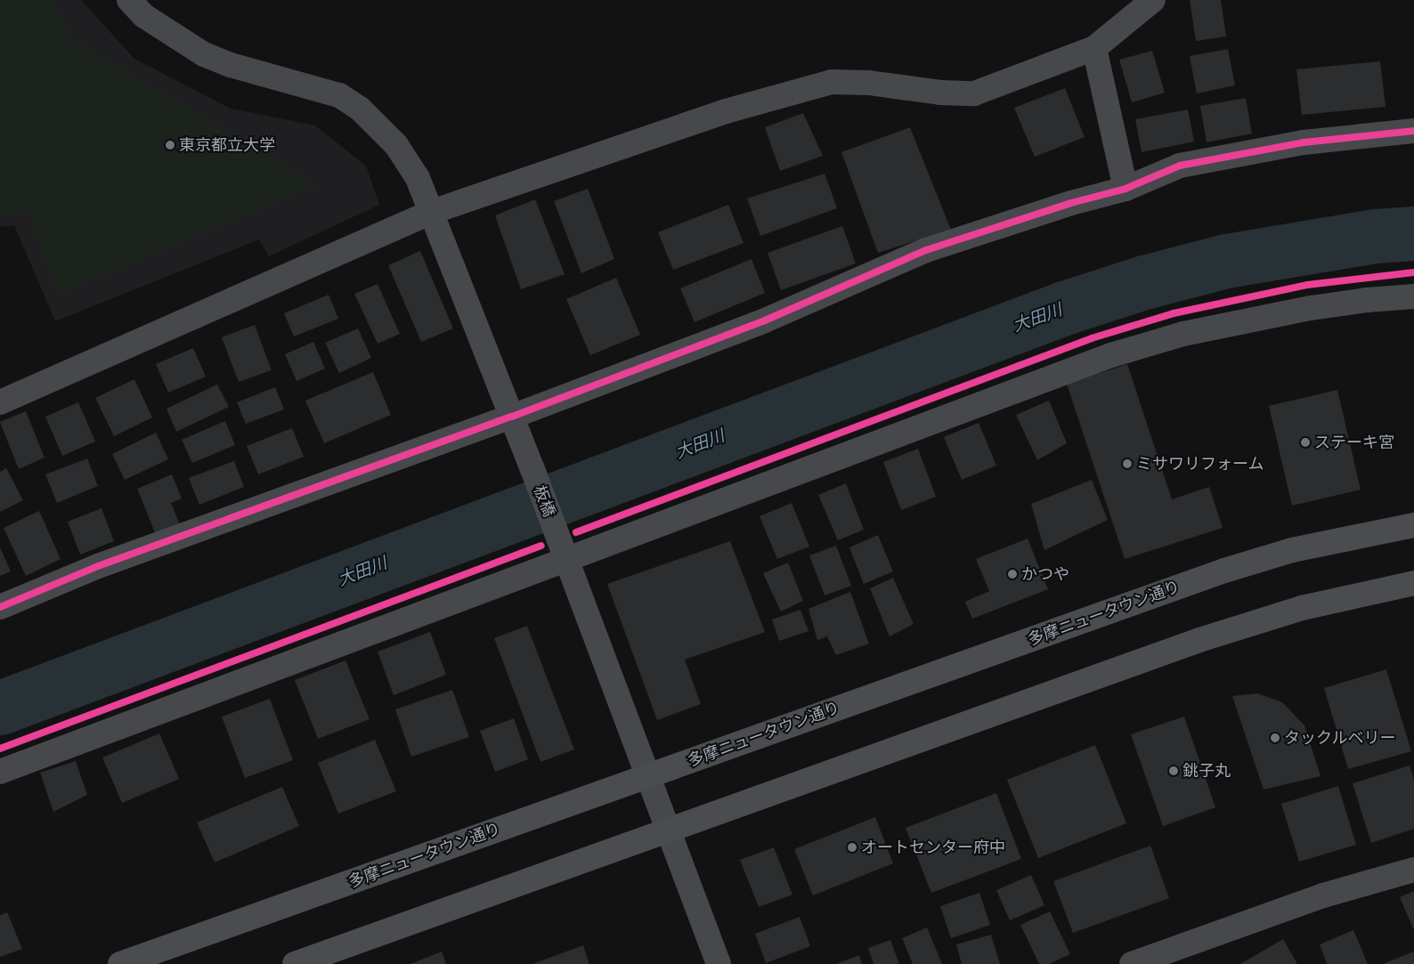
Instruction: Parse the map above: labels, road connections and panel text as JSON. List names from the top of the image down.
{
  "streets": {
    "main road": ["多摩ニュータウン通り"],
    "street": ["板橋"]
  },
  "crossings": [
    ["板橋", "多摩ニュータウン通り"]
  ],
  "water": ["大田川"],
  "places": [
    "東京都立大学",
    "ステーキ宮",
    "ミサワリフォーム",
    "かつや",
    "タックルベリー",
    "銚子丸",
    "オートセンター府中"
  ]
}
